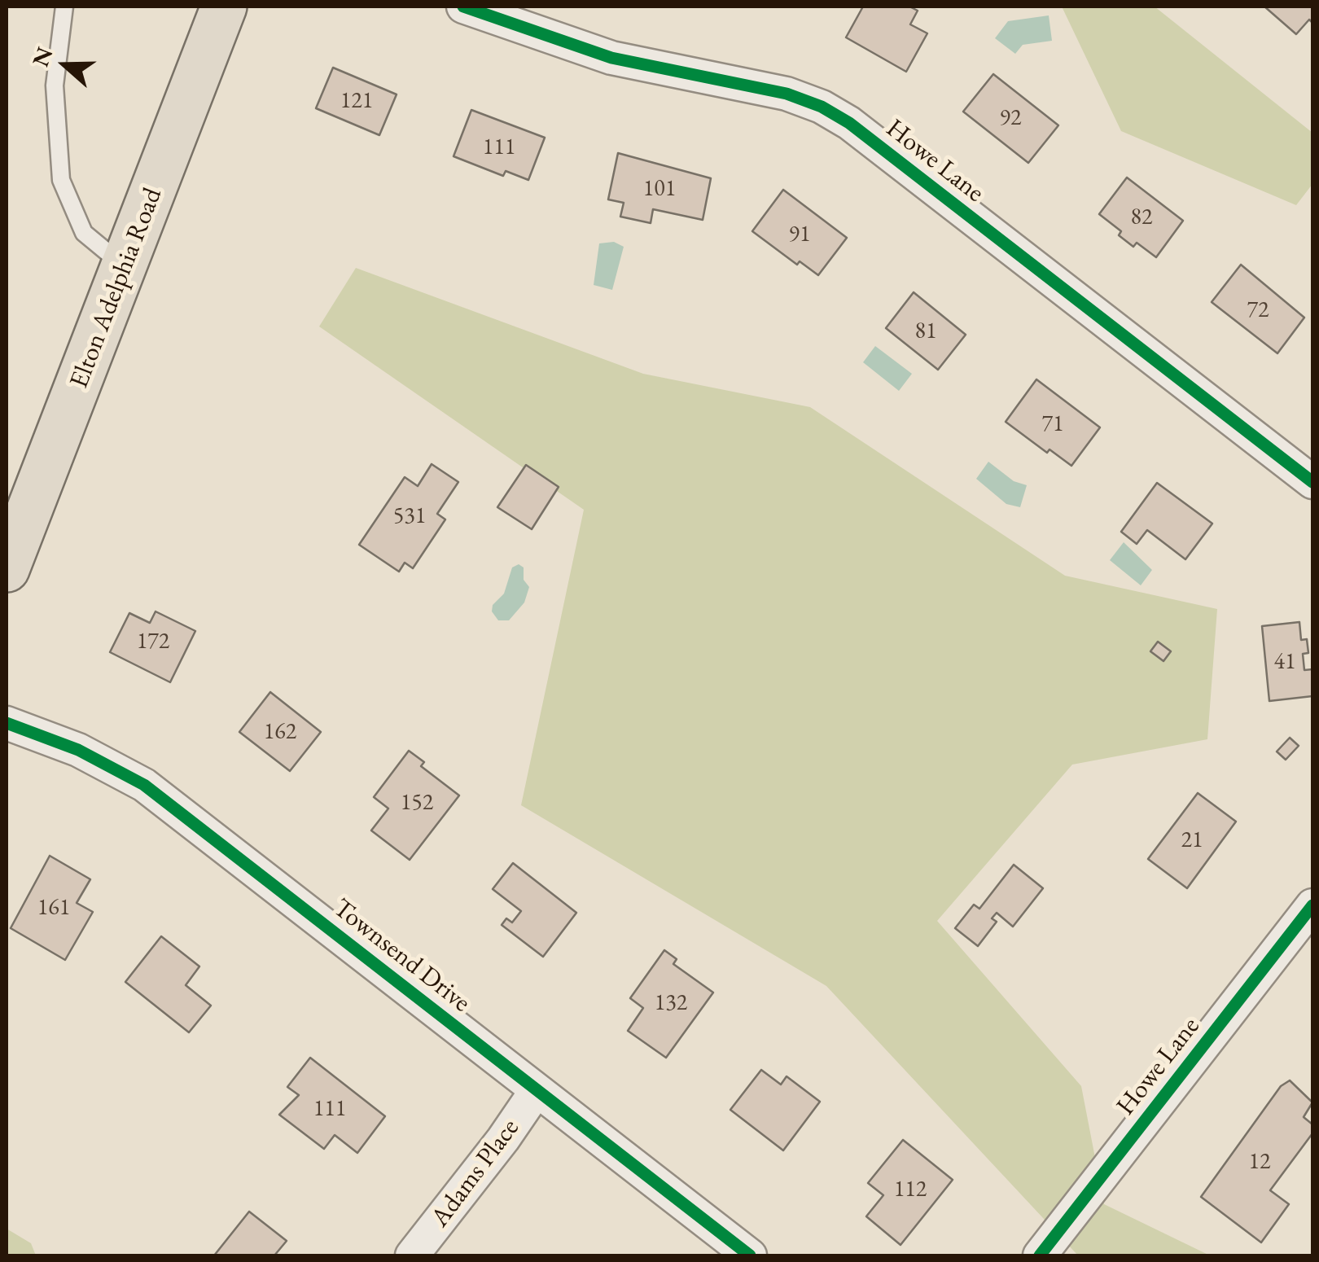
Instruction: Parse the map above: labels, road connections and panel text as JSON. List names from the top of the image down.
{
  "streets": {
    "main road": ["Elton Adelphia Road"],
    "street": ["Howe Lane", "Townsend Drive", "Adams Place"]
  },
  "crossings": [
    ["Townsend Drive", "Adams Place"]
  ],
  "house_numbers": [
    "121",
    "92",
    "111",
    "101",
    "82",
    "91",
    "72",
    "81",
    "71",
    "531",
    "172",
    "41",
    "162",
    "152",
    "21",
    "161",
    "132",
    "111",
    "12",
    "112"
  ],
  "north": "left"
}
